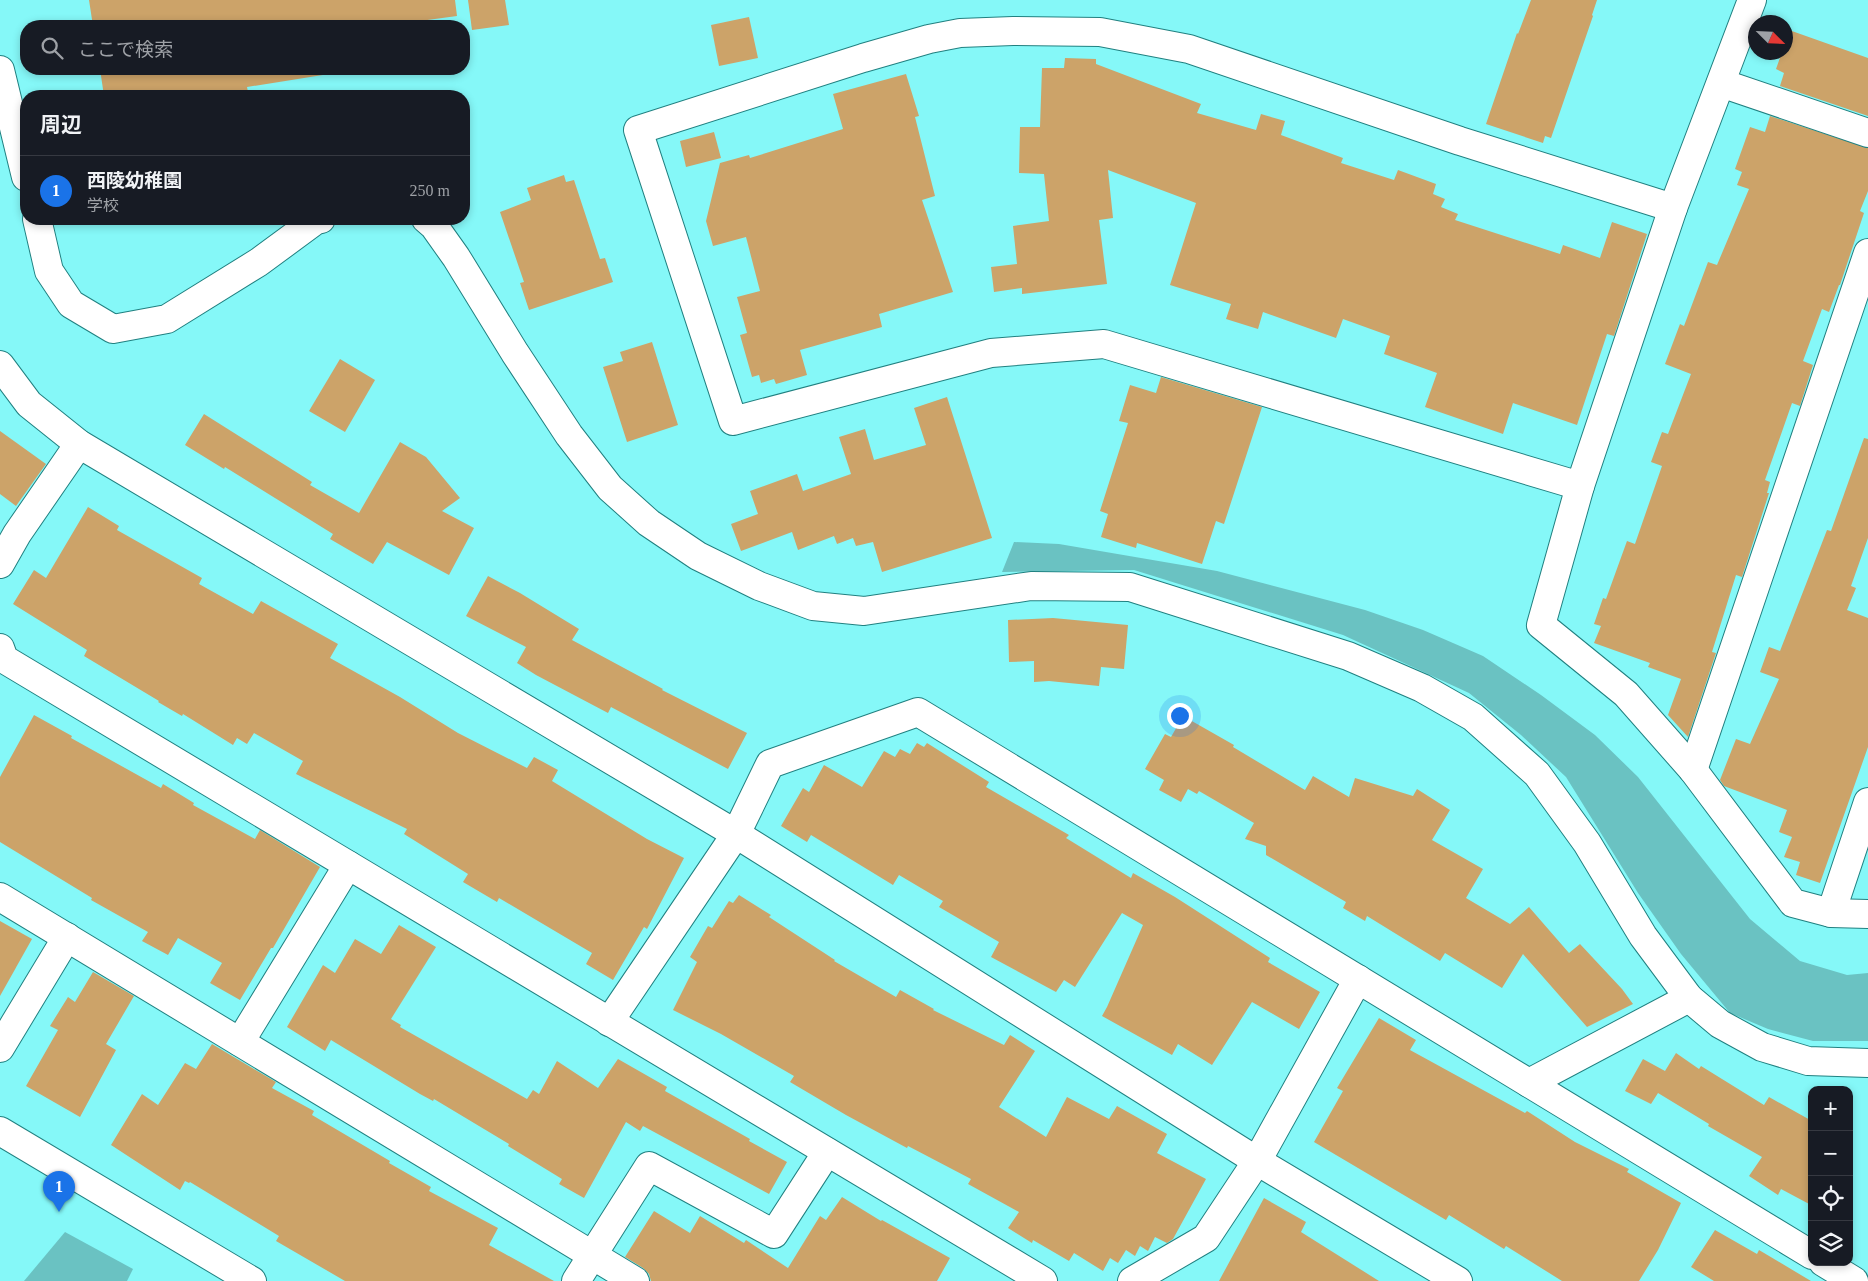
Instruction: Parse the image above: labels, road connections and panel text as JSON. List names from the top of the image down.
{
  "north": "bottom right",
  "page": {
    "search": "ここで検索",
    "heading": "周辺",
    "list": [
      {
        "mark": "1",
        "name": "西陵幼稚園",
        "note": "学校",
        "value": "250 m"
      }
    ],
    "map_buttons": ["+", "−"],
    "pins": "1"
  }
}
